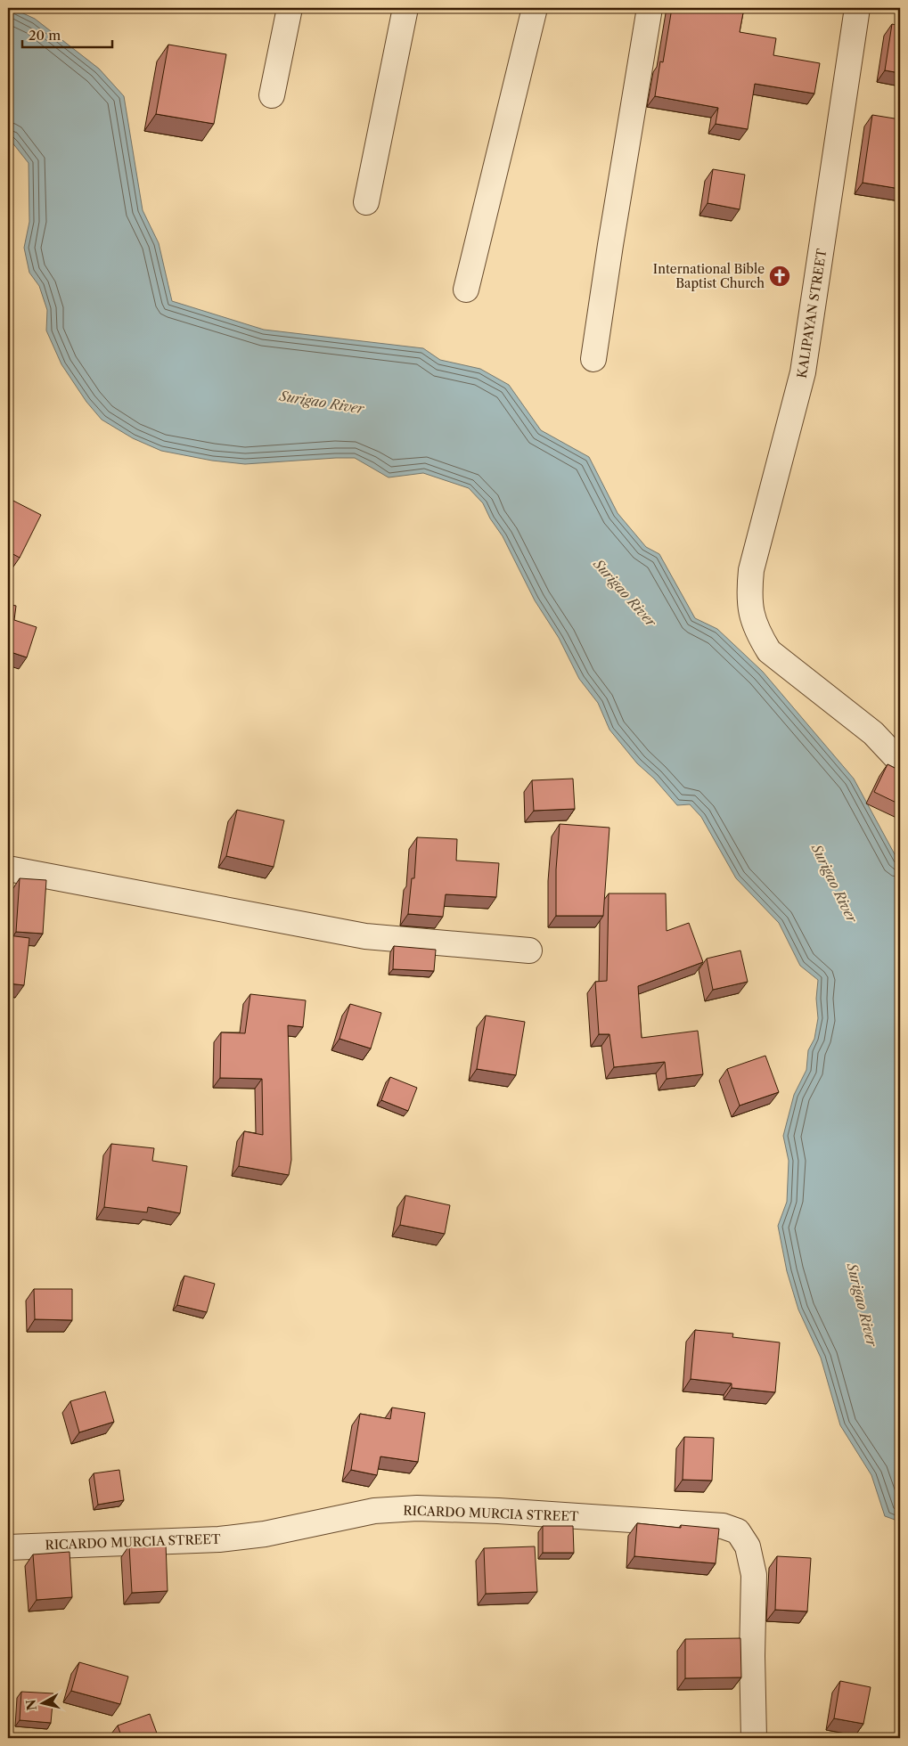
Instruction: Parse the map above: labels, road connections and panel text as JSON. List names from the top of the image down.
{
  "streets": {
    "street": ["KALIPAYAN STREET", "RICARDO MURCIA STREET"]
  },
  "water": ["Surigao River"],
  "places": {
    "church": ["International Bible Baptist Church"]
  },
  "scale_bar": "20 m",
  "north": "left"
}
